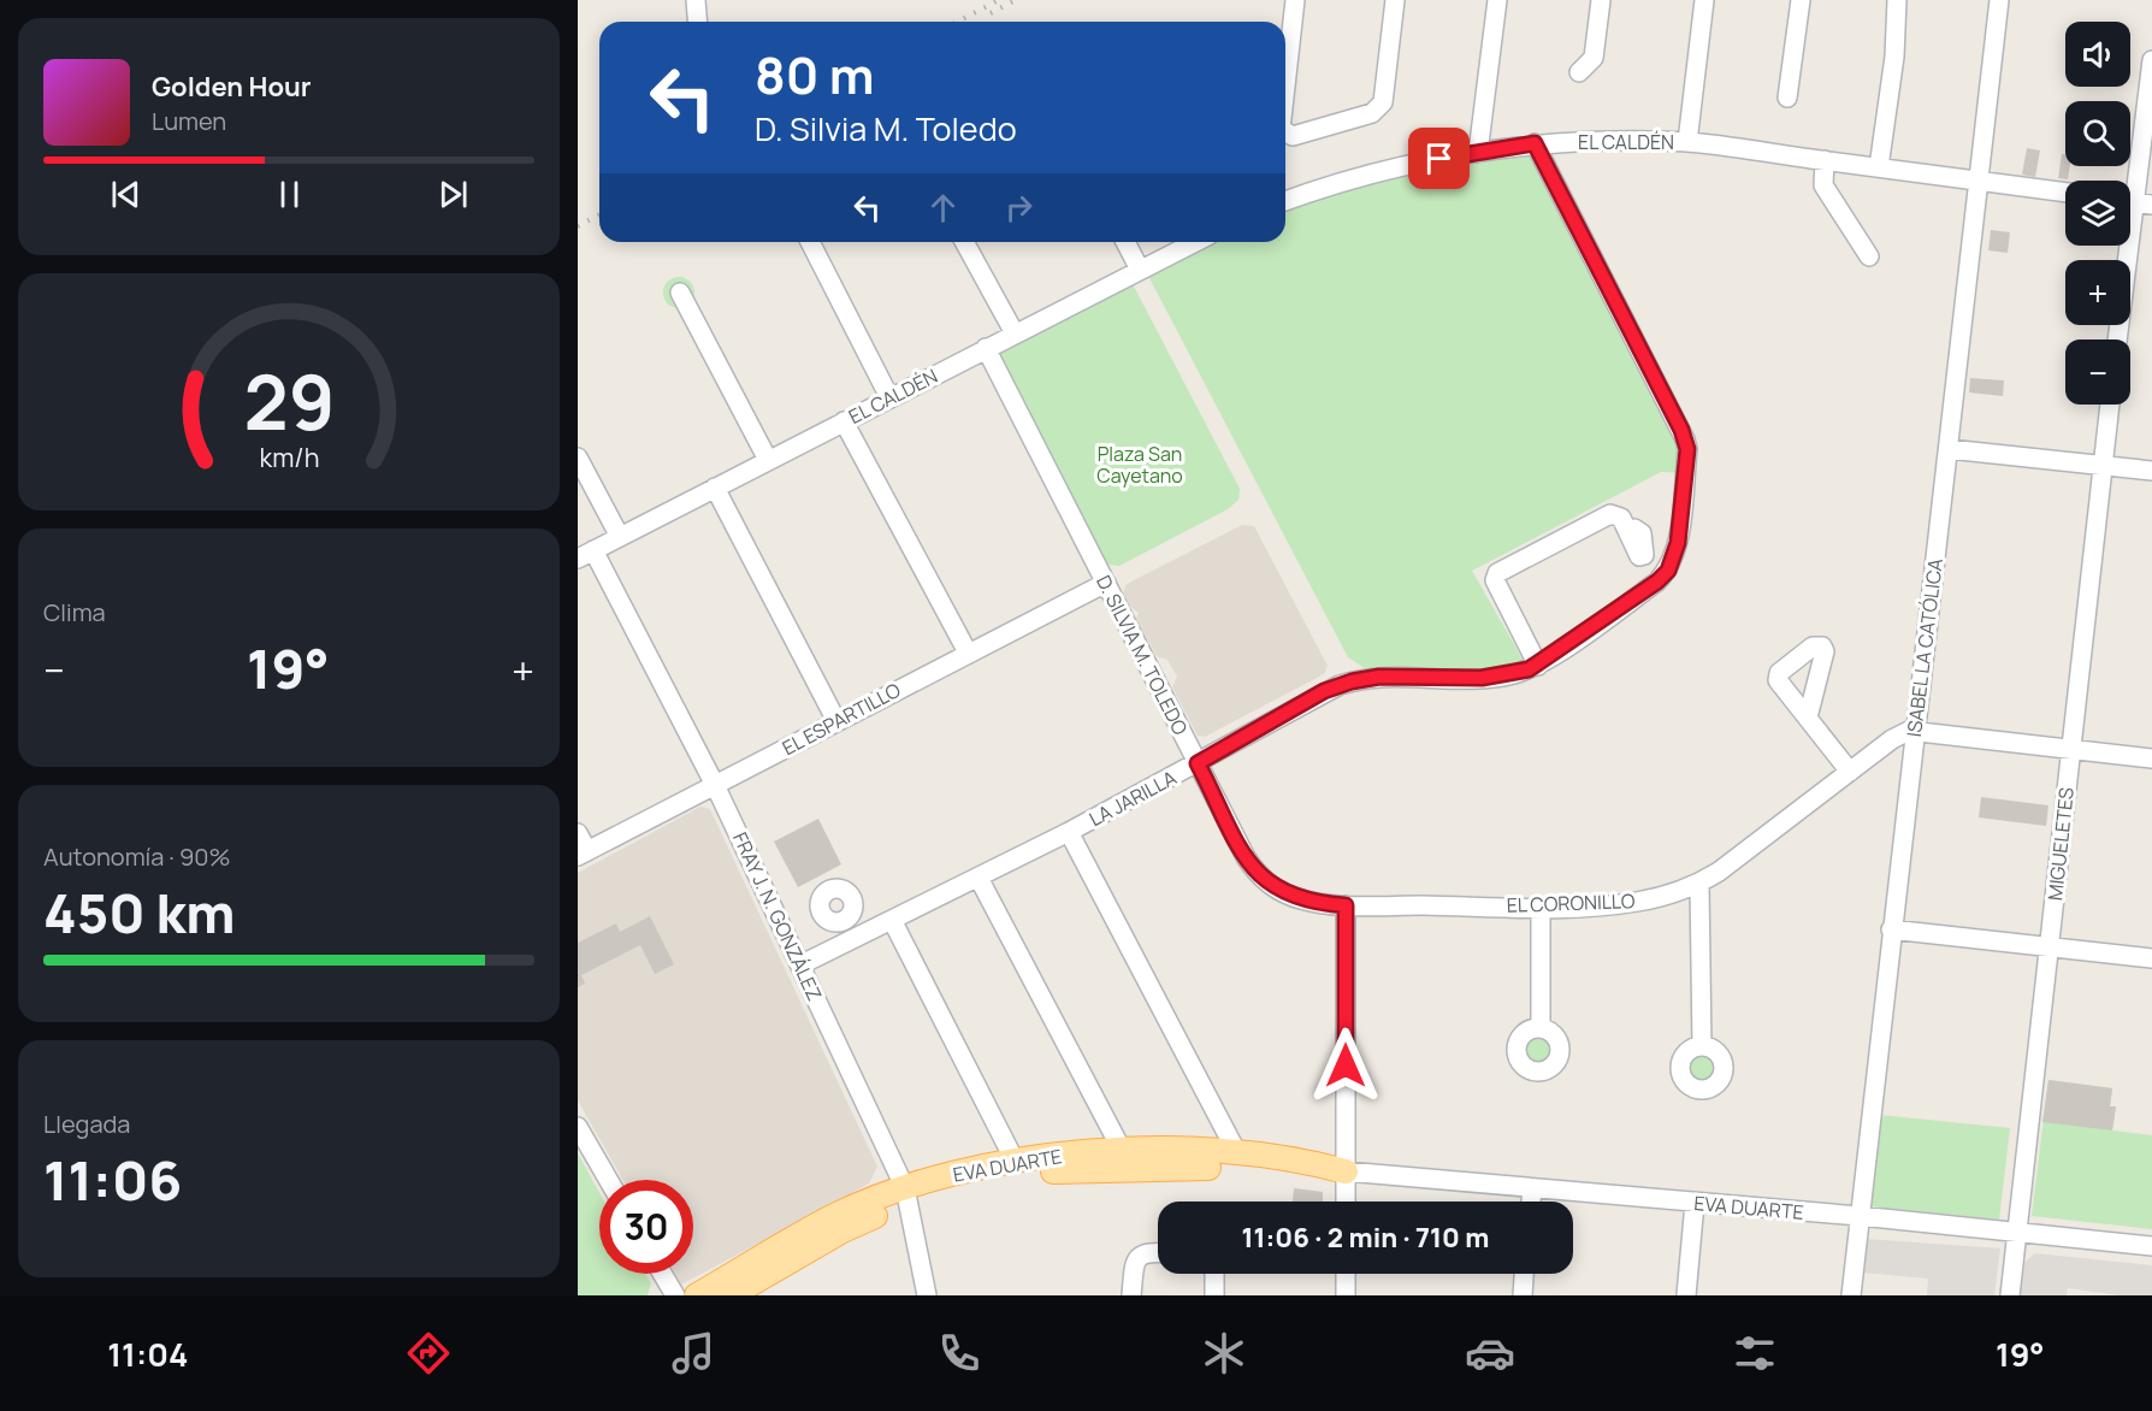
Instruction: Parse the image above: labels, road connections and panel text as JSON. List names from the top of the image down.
{
  "streets": {
    "main road": ["EVA DUARTE"],
    "street": [
      "EL CALDÉN",
      "ISABEL LA CATÓLICA",
      "D. SILVIA M. TOLEDO",
      "EL ESPARTILLO",
      "LA JARILLA",
      "MIGUELETES",
      "EL CORONILLO",
      "FRAY J. N. GONZÁLEZ"
    ]
  },
  "crossings": [
    ["EL CALDÉN", "ISABEL LA CATÓLICA"],
    ["EL CALDÉN", "D. SILVIA M. TOLEDO"],
    ["EL CALDÉN", "LA JARILLA"],
    ["EL CALDÉN", "FRAY J. N. GONZÁLEZ"],
    ["ISABEL LA CATÓLICA", "EL CORONILLO"],
    ["ISABEL LA CATÓLICA", "EVA DUARTE"],
    ["D. SILVIA M. TOLEDO", "EL ESPARTILLO"],
    ["D. SILVIA M. TOLEDO", "LA JARILLA"],
    ["D. SILVIA M. TOLEDO", "EL CORONILLO"],
    ["EL ESPARTILLO", "FRAY J. N. GONZÁLEZ"],
    ["LA JARILLA", "FRAY J. N. GONZÁLEZ"],
    ["MIGUELETES", "EVA DUARTE"],
    ["FRAY J. N. GONZÁLEZ", "EVA DUARTE"]
  ],
  "parks": ["Plaza San Cayetano"],
  "page": {
    "map_buttons": ["+", "−"],
    "turn": ["80 m", "D. Silvia M. Toledo"],
    "song": ["Golden Hour", "Lumen"],
    "tile": [
      "Clima",
      ["Autonomía · 90%", "450 km"],
      ["Llegada", "11:06"]
    ],
    "heat": ["−", "19°", "+"],
    "limit": "30",
    "trip": "11:06 · 2 min · 710 m",
    "tabs": ["11:04", "19°"],
    "gauge": ["29", "km/h"]
  }
}
